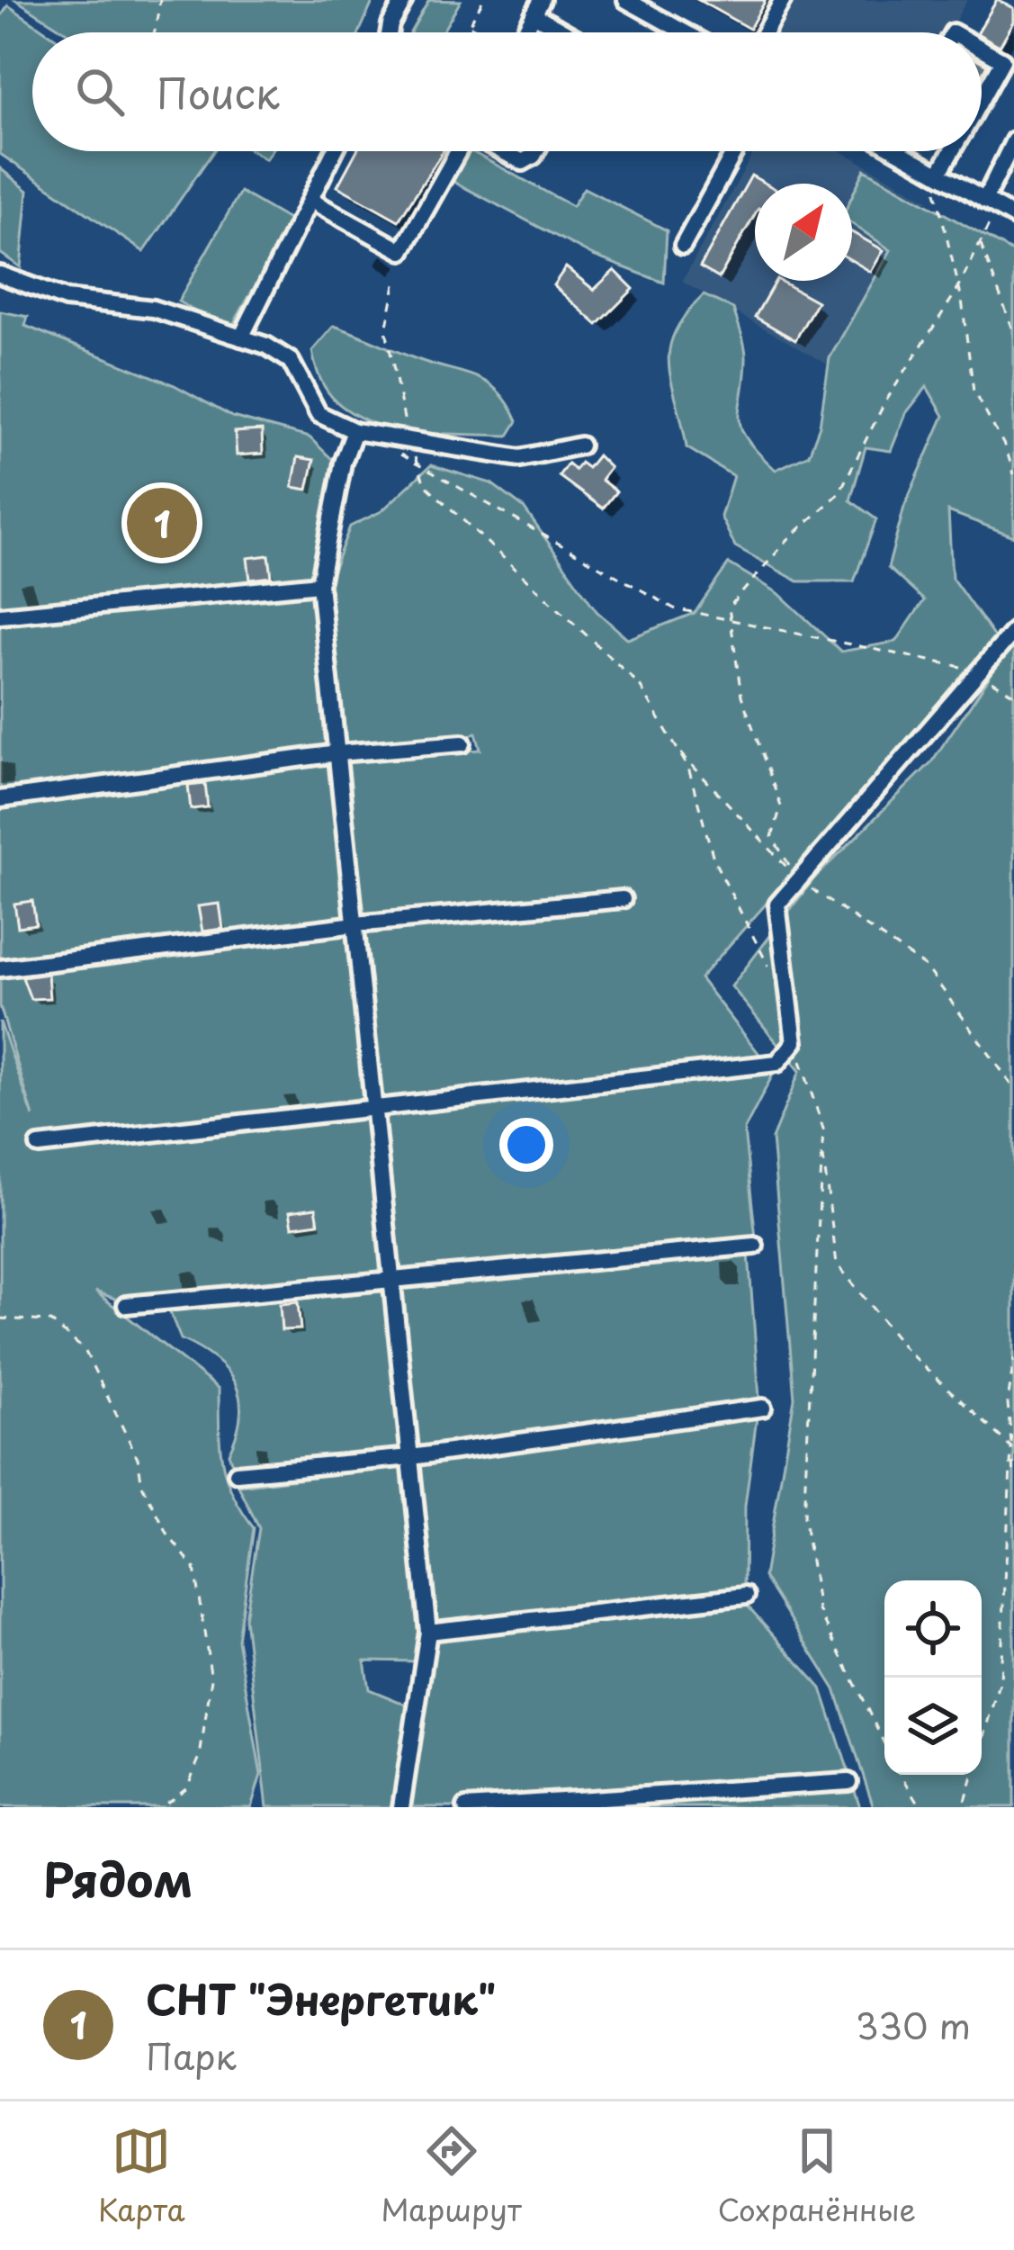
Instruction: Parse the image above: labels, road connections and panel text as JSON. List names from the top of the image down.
{
  "north": "top right",
  "page": {
    "search": "Поиск",
    "pins": "1",
    "heading": "Рядом",
    "list": [
      {
        "mark": "1",
        "name": "СНТ \"Энергетик\"",
        "note": "Парк",
        "value": "330 m"
      }
    ],
    "nav": ["Карта", "Маршрут", "Сохранённые"]
  }
}
